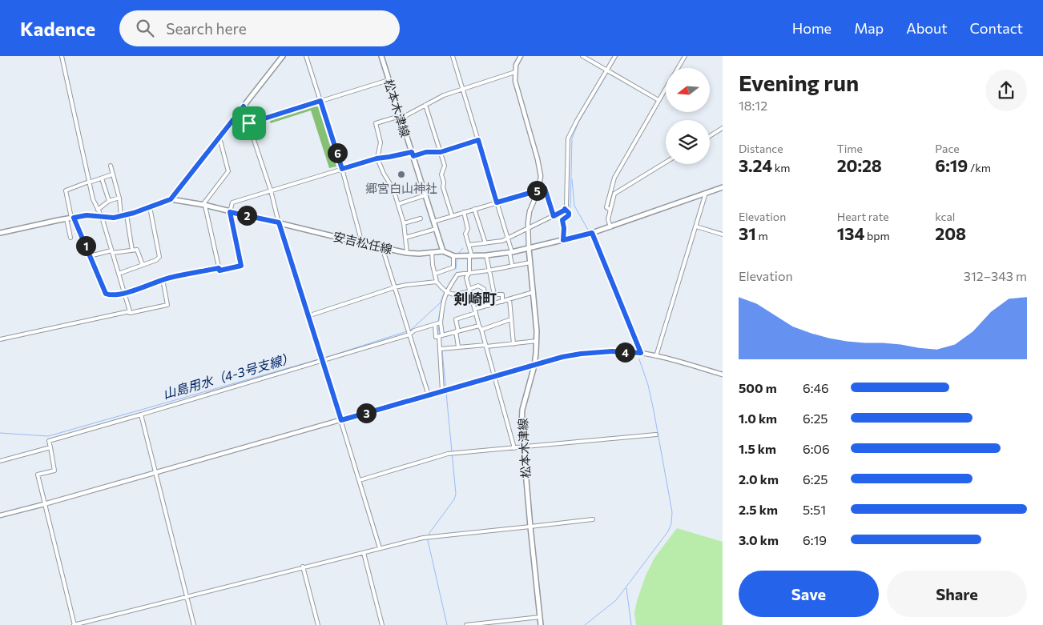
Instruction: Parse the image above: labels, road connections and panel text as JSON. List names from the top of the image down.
{
  "streets": {
    "main road": ["松本木津線", "安吉松任線"]
  },
  "crossings": [
    ["松本木津線", "安吉松任線"]
  ],
  "districts": ["剣崎町"],
  "water": ["山島用水（4-3号支線）"],
  "places": ["郷宮白山神社"],
  "north": "left",
  "page": {
    "header": "Kadence",
    "search": "Search here",
    "nav": [
      "Home",
      "Map",
      "About",
      "Contact"
    ],
    "heading": ["Evening run", "18:12"],
    "stats": [
      ["Distance", "3.24 km"],
      ["Time", "20:28"],
      ["Pace", "6:19 /km"],
      ["Elevation", "31 m"],
      ["Heart rate", "134 bpm"],
      ["kcal", "208"]
    ],
    "pins": [
      "6",
      "5",
      "2",
      "1",
      "4",
      "3"
    ],
    "chart": ["Elevation", "312–343 m"],
    "list": [
      {
        "name": "500 m",
        "note": "6:46"
      },
      {
        "name": "1.0 km",
        "note": "6:25"
      },
      {
        "name": "1.5 km",
        "note": "6:06"
      },
      {
        "name": "2.0 km",
        "note": "6:25"
      },
      {
        "name": "2.5 km",
        "note": "5:51"
      },
      {
        "name": "3.0 km",
        "note": "6:19"
      }
    ],
    "buttons": ["Save", "Share"]
  }
}
